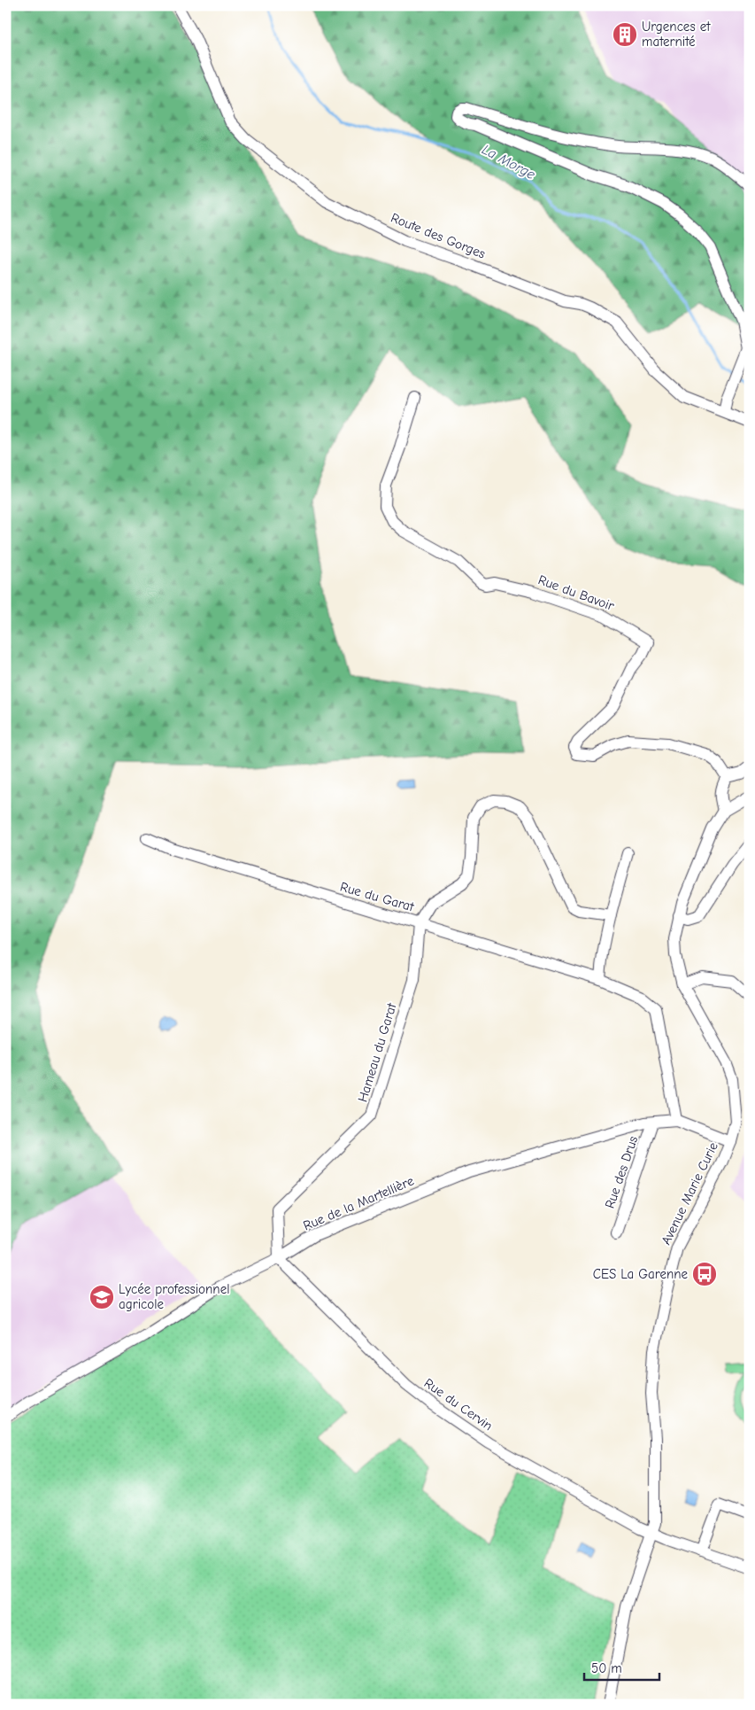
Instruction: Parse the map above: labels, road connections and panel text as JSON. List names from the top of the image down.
{
  "streets": {
    "street": [
      "Route des Gorges",
      "Rue du Bavoir",
      "Rue du Garat",
      "Hameau du Garat",
      "Rue des Drus",
      "Avenue Marie Curie",
      "Rue de la Martellière",
      "Rue du Cervin"
    ]
  },
  "crossings": [
    ["Rue du Garat", "Hameau du Garat"],
    ["Rue du Garat", "Rue de la Martellière"],
    ["Hameau du Garat", "Rue de la Martellière"],
    ["Hameau du Garat", "Rue du Cervin"],
    ["Rue des Drus", "Rue de la Martellière"],
    ["Avenue Marie Curie", "Rue de la Martellière"],
    ["Avenue Marie Curie", "Rue du Cervin"],
    ["Rue de la Martellière", "Rue du Cervin"]
  ],
  "water": ["La Morge"],
  "places": {
    "building": ["Urgences et maternité"],
    "bus stop": ["CES La Garenne"],
    "school or university": ["Lycée professionnel agricole"]
  },
  "scale_bar": "50 m"
}
